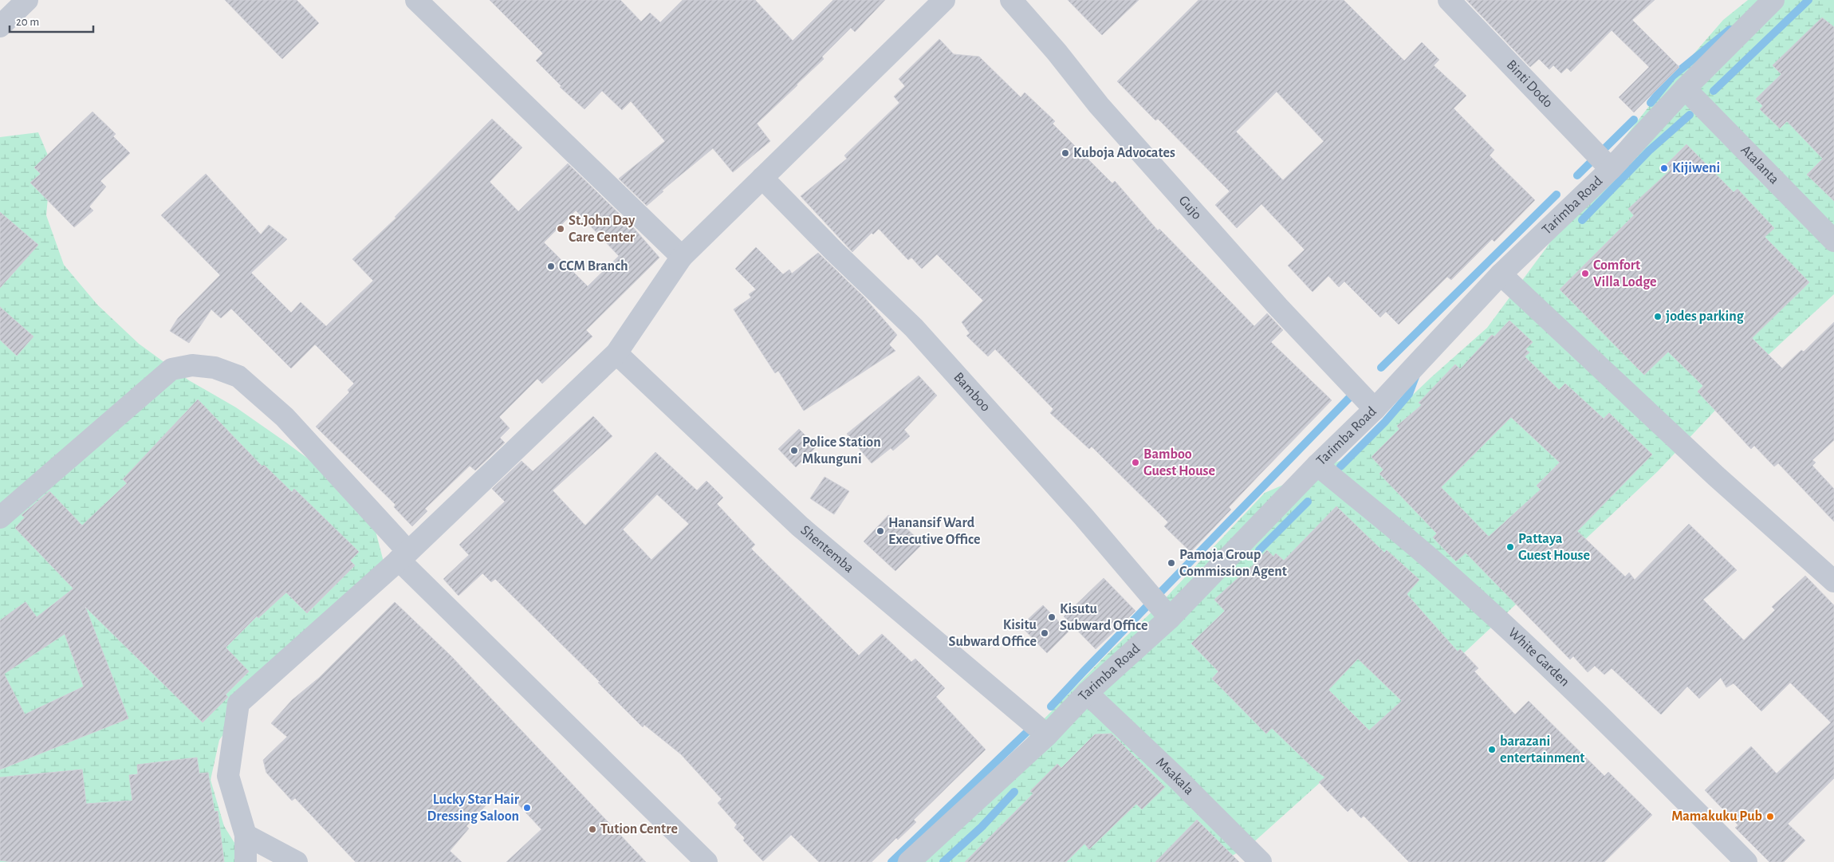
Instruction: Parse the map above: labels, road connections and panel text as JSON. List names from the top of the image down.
{
  "streets": {
    "street": [
      "Binti Dodo",
      "Atalanta",
      "Tarimba Road",
      "Gujo",
      "Bamboo",
      "Shentemba",
      "White Garden",
      "Msakala"
    ]
  },
  "crossings": [
    ["Binti Dodo", "Tarimba Road"],
    ["Atalanta", "Tarimba Road"],
    ["Tarimba Road", "Gujo"],
    ["Tarimba Road", "Bamboo"],
    ["Tarimba Road", "Shentemba"],
    ["Tarimba Road", "White Garden"],
    ["Tarimba Road", "Msakala"]
  ],
  "places": [
    "Kuboja Advocates",
    "Kijiweni",
    "St.John Day Care Center",
    "CCM Branch",
    "Comfort Villa Lodge",
    "jodes parking",
    "Police Station Mkunguni",
    "Bamboo Guest House",
    "Hanansif Ward Executive Office",
    "Pattaya Guest House",
    "Pamoja Group Commission Agent",
    "Kisutu Subward Office",
    "Kisitu Subward Office",
    "barazani entertainment",
    "Lucky Star Hair Dressing Saloon",
    "Mamakuku Pub",
    "Tution Centre"
  ],
  "scale_bar": "20 m"
}
